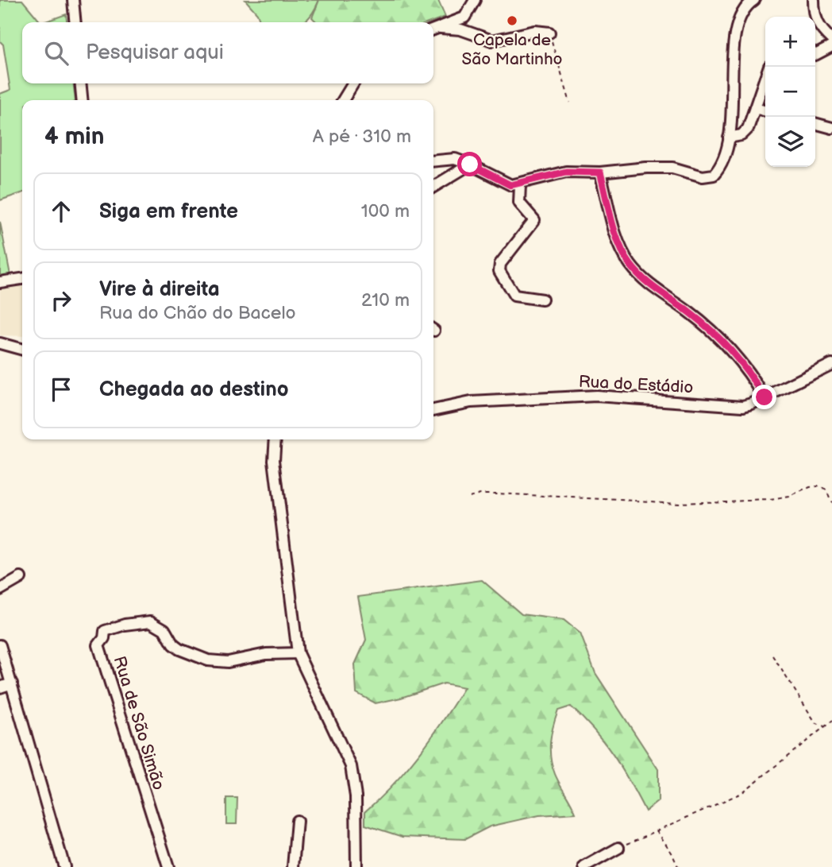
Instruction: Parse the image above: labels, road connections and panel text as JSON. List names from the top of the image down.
{
  "streets": {
    "street": ["Rua do Estádio", "Rua de São Simão"]
  },
  "places": ["Capela de São Martinho"],
  "page": {
    "map_buttons": ["+", "−"],
    "search": "Pesquisar aqui",
    "heading": ["4 min", "A pé · 310 m"],
    "list": [
      ["Siga em frente", "100 m"],
      ["Vire à direita", "Rua do Chão do Bacelo", "210 m"],
      "Chegada ao destino"
    ]
  }
}
